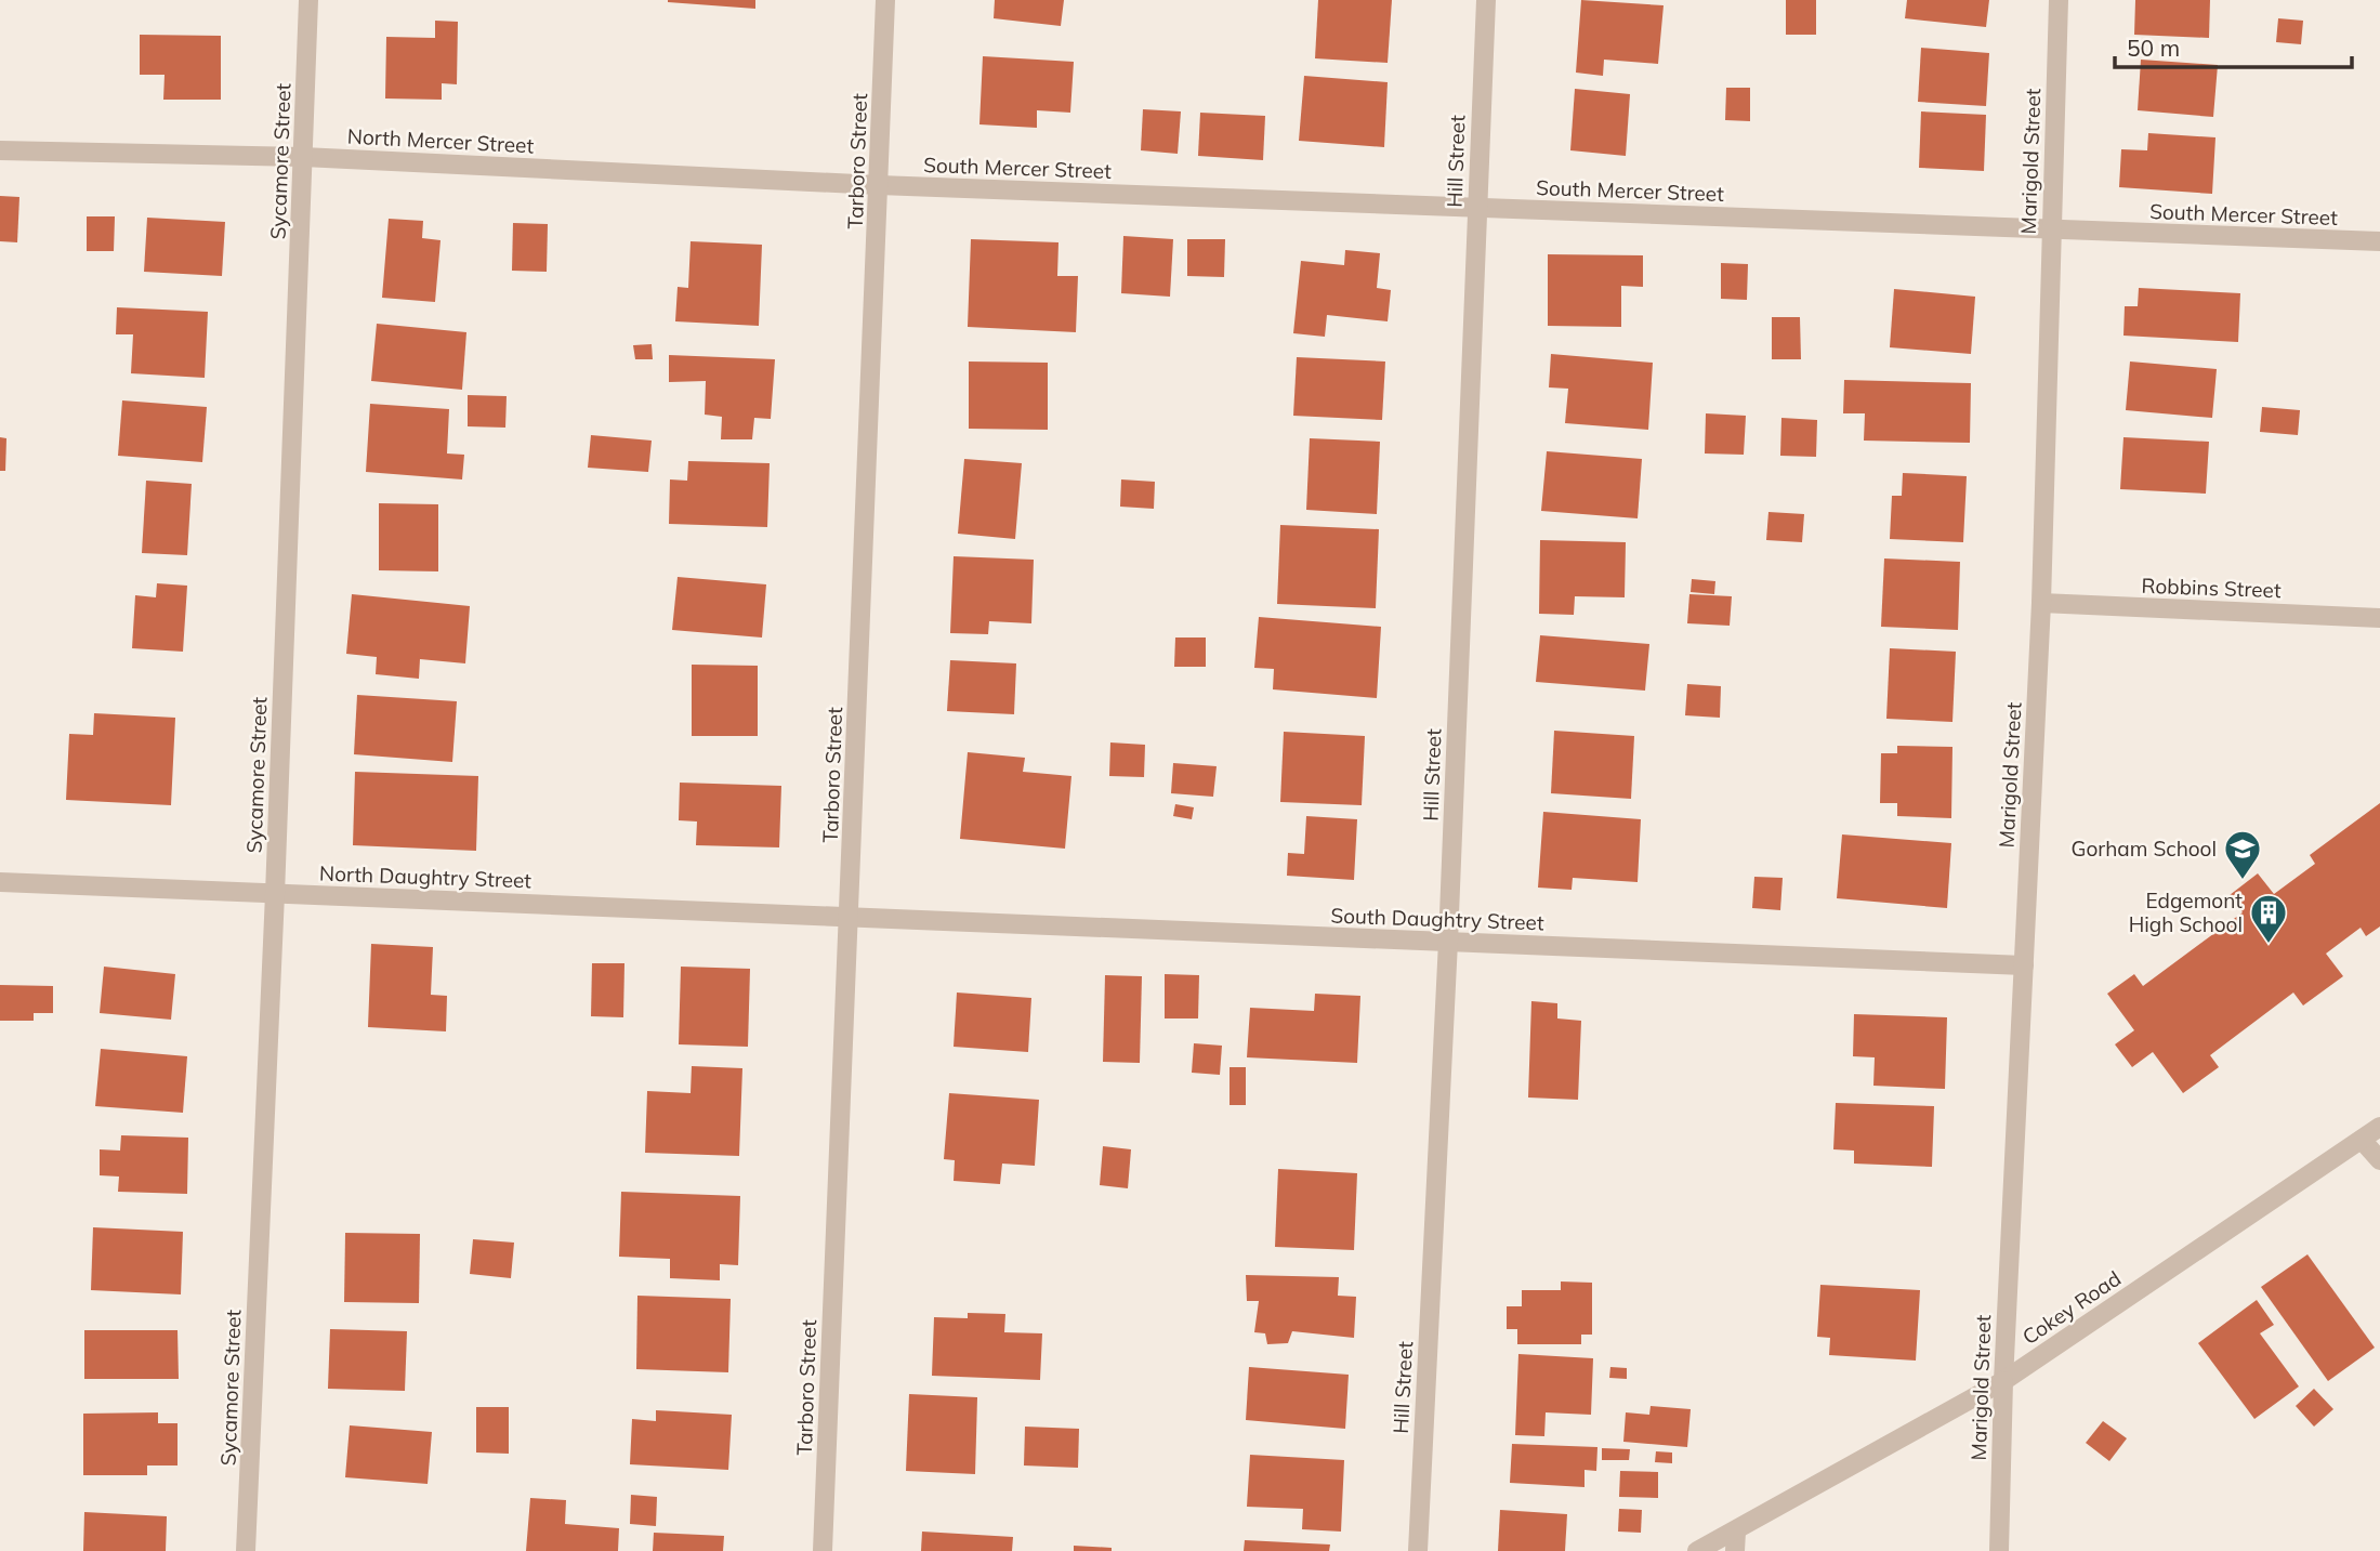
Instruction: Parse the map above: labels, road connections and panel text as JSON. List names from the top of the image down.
{
  "streets": {
    "street": [
      "North Mercer Street",
      "Sycamore Street",
      "Tarboro Street",
      "Hill Street",
      "Marigold Street",
      "South Mercer Street",
      "Robbins Street",
      "North Daughtry Street",
      "South Daughtry Street",
      "Cokey Road"
    ]
  },
  "crossings": [
    ["North Mercer Street", "Sycamore Street"],
    ["North Mercer Street", "Tarboro Street"],
    ["North Mercer Street", "South Mercer Street"],
    ["Sycamore Street", "North Daughtry Street"],
    ["Tarboro Street", "South Mercer Street"],
    ["Tarboro Street", "North Daughtry Street"],
    ["Tarboro Street", "South Daughtry Street"],
    ["Hill Street", "South Mercer Street"],
    ["Hill Street", "South Daughtry Street"],
    ["Marigold Street", "South Mercer Street"],
    ["Marigold Street", "Robbins Street"],
    ["Marigold Street", "South Daughtry Street"],
    ["Marigold Street", "Cokey Road"],
    ["North Daughtry Street", "South Daughtry Street"]
  ],
  "places": {
    "school or university": ["Gorham School"],
    "building": ["Edgemont High School"]
  },
  "scale_bar": "50 m"
}
